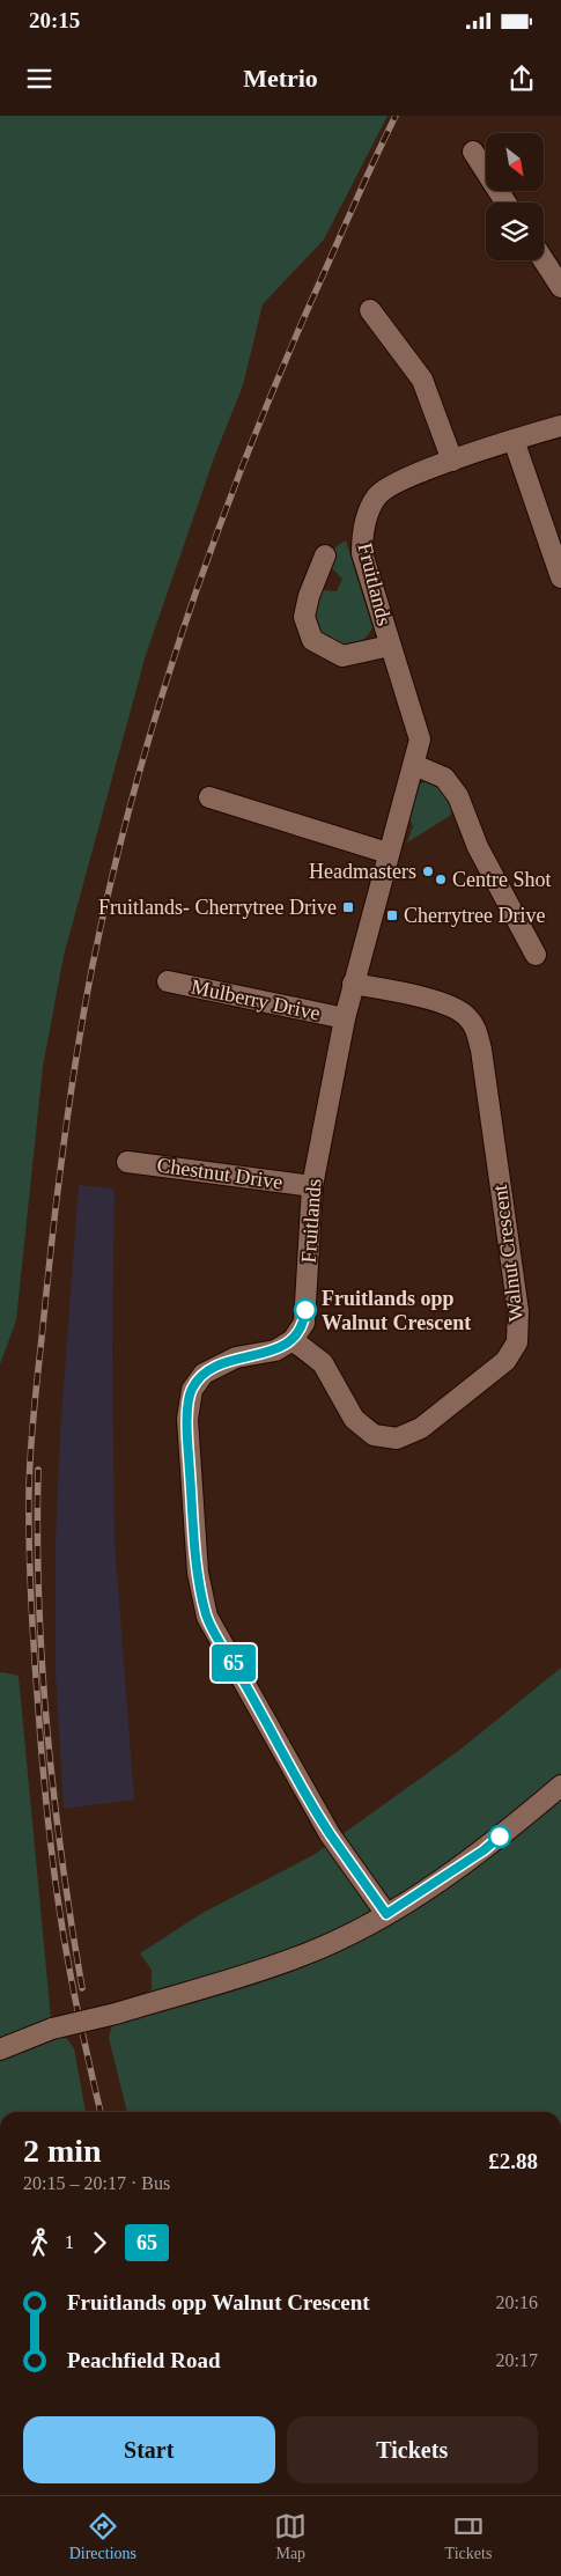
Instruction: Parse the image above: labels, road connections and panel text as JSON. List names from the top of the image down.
{
  "streets": {
    "street": [
      "Fruitlands",
      "Mulberry Drive",
      "Chestnut Drive",
      "Walnut Crescent"
    ]
  },
  "crossings": [
    ["Fruitlands", "Mulberry Drive"],
    ["Fruitlands", "Chestnut Drive"],
    ["Fruitlands", "Walnut Crescent"]
  ],
  "places": {
    "other": ["Headmasters", "Centre Shot", "Fruitlands opp Walnut Crescent"],
    "transit": ["Fruitlands- Cherrytree Drive", "Cherrytree Drive"]
  },
  "lines": ["bus line 65"],
  "north": "bottom right",
  "page": {
    "status": "20:15",
    "header": "Metrio",
    "on_map": "65",
    "heading": ["2 min", "20:15 – 20:17 · Bus", "£2.88"],
    "legs": ["1", "65"],
    "list": [
      {
        "name": "Fruitlands opp Walnut Crescent",
        "value": "20:16"
      },
      {
        "name": "Peachfield Road",
        "value": "20:17"
      }
    ],
    "buttons": ["Start", "Tickets"],
    "tabs": ["Directions", "Map", "Tickets"]
  }
}
